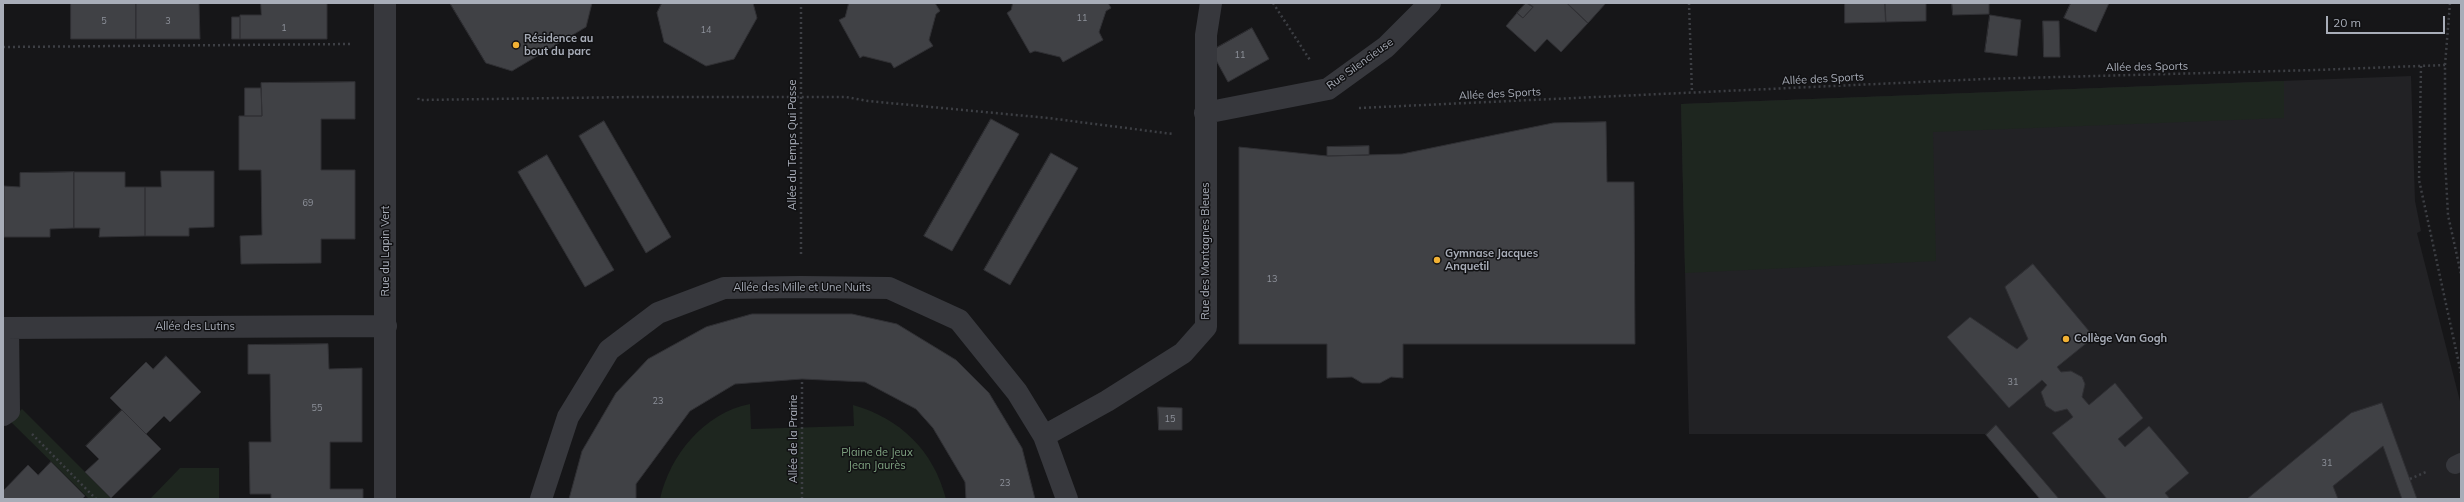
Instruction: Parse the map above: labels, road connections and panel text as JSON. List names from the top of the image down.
{
  "streets": {
    "street": [
      "Rue Silencieuse",
      "Rue du Lapin Vert",
      "Rue des Montagnes Bleues",
      "Allée des Mille et Une Nuits",
      "Allée des Lutins"
    ],
    "path": ["Allée des Sports", "Allée du Temps Qui Passe", "Allée de la Prairie"]
  },
  "crossings": [
    ["Rue Silencieuse", "Allée des Sports"],
    ["Rue Silencieuse", "Rue des Montagnes Bleues"],
    ["Allée du Temps Qui Passe", "Allée des Mille et Une Nuits"],
    ["Rue du Lapin Vert", "Allée des Lutins"],
    ["Rue des Montagnes Bleues", "Allée des Mille et Une Nuits"]
  ],
  "parks": ["Plaine de Jeux Jean Jaurès"],
  "places": ["Résidence au bout du parc", "Gymnase Jacques Anquetil", "Collège Van Gogh"],
  "house_numbers": [
    "11",
    "5",
    "3",
    "1",
    "14",
    "11",
    "69",
    "13",
    "31",
    "23",
    "55",
    "15",
    "31",
    "23"
  ],
  "scale_bar": "20 m"
}
